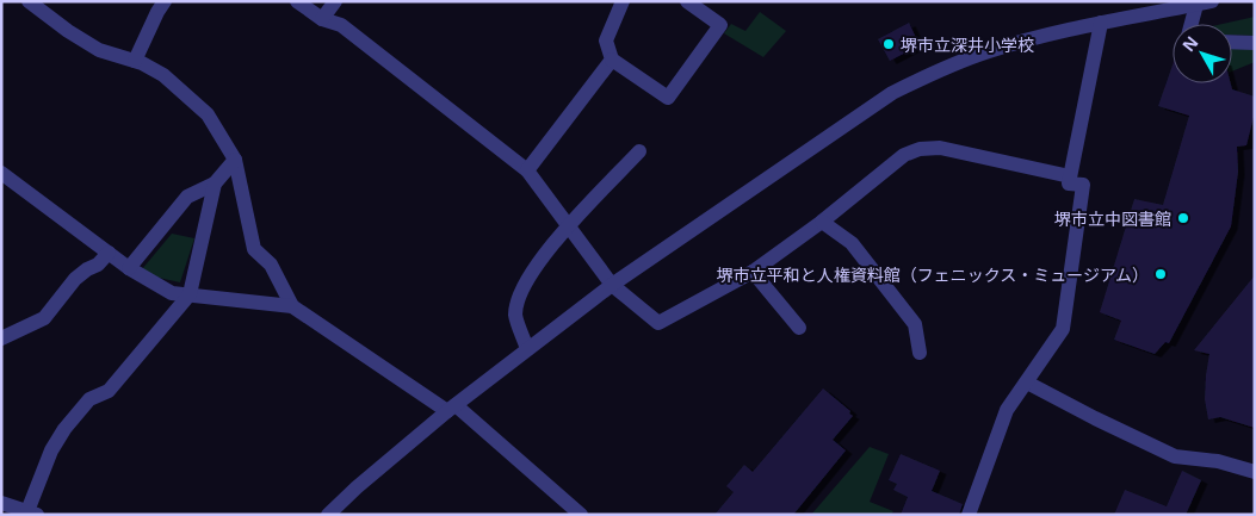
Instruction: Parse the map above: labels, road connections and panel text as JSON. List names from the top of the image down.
{
  "places": ["堺市立深井小学校", "堺市立中図書館", "堺市立平和と人権資料館（フェニックス・ミュージアム）"],
  "north": "top left"
}
